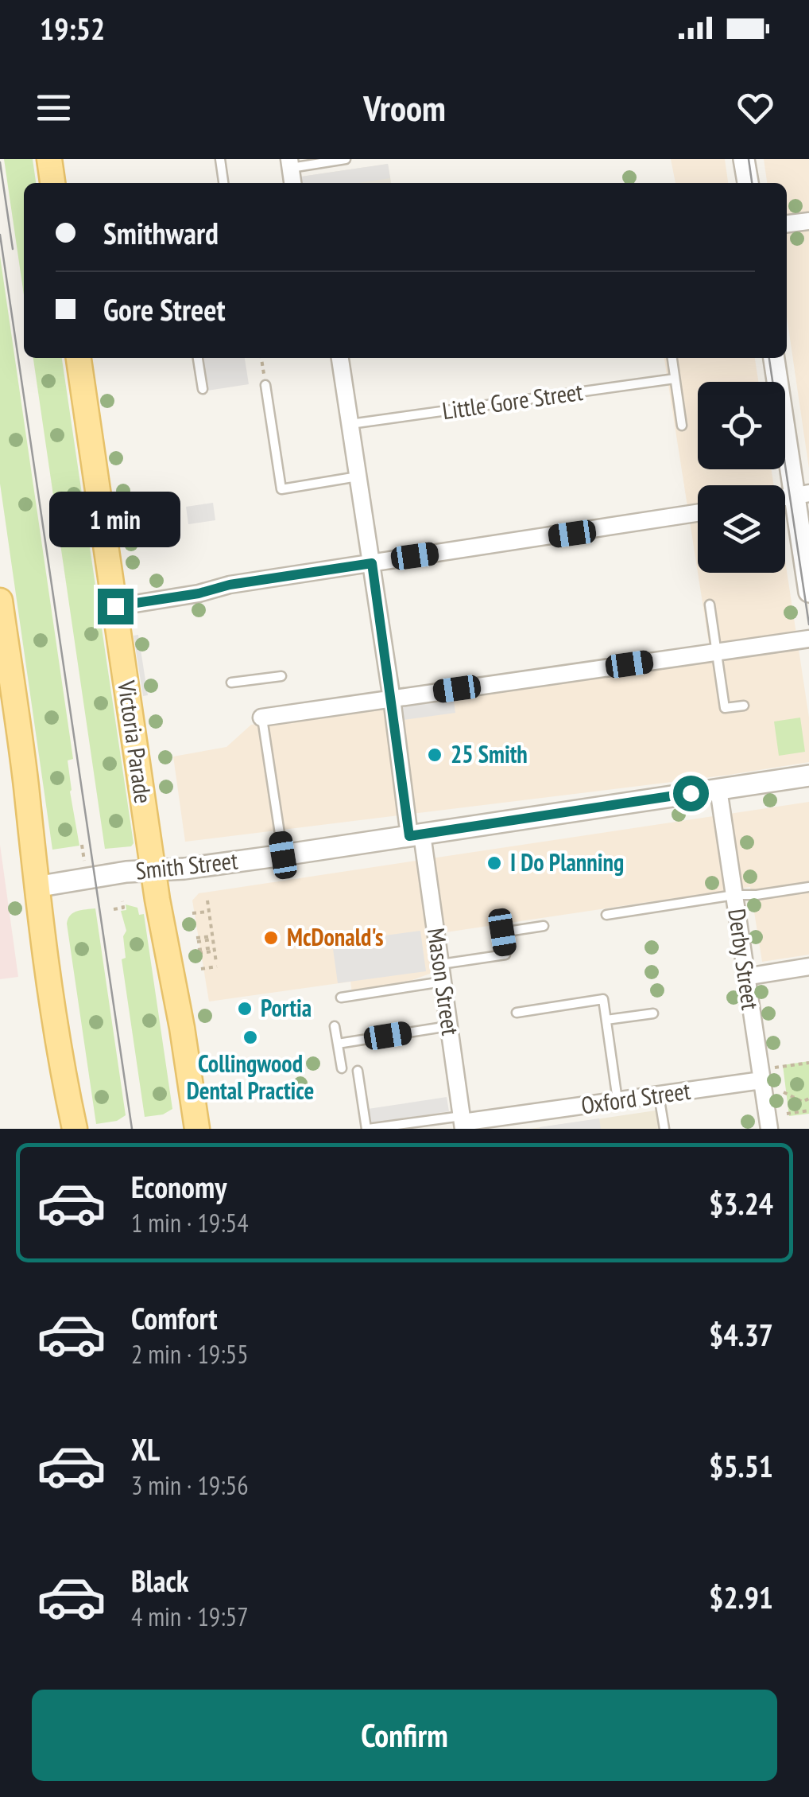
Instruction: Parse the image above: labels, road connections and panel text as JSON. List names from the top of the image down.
{
  "streets": {
    "main road": ["Victoria Parade"],
    "street": [
      "Smith Street",
      "Derby Street",
      "Mason Street",
      "Oxford Street"
    ],
    "lane": ["Little Gore Street"]
  },
  "crossings": [
    ["Little Gore Street", "Mason Street"],
    ["Victoria Parade", "Smith Street"],
    ["Smith Street", "Derby Street"],
    ["Smith Street", "Mason Street"],
    ["Derby Street", "Oxford Street"],
    ["Mason Street", "Oxford Street"]
  ],
  "places": [
    "25 Smith",
    "I Do Planning",
    "McDonald's",
    "Portia",
    "Collingwood Dental Practice"
  ],
  "page": {
    "status": "19:52",
    "header": "Vroom",
    "banner": ["Smithward", "Gore Street"],
    "bubble": "1 min",
    "list": [
      {
        "name": "Economy",
        "note": "1 min · 19:54",
        "value": "$3.24"
      },
      {
        "name": "Comfort",
        "note": "2 min · 19:55",
        "value": "$4.37"
      },
      {
        "name": "XL",
        "note": "3 min · 19:56",
        "value": "$5.51"
      },
      {
        "name": "Black",
        "note": "4 min · 19:57",
        "value": "$2.91"
      }
    ],
    "buttons": "Confirm"
  }
}
